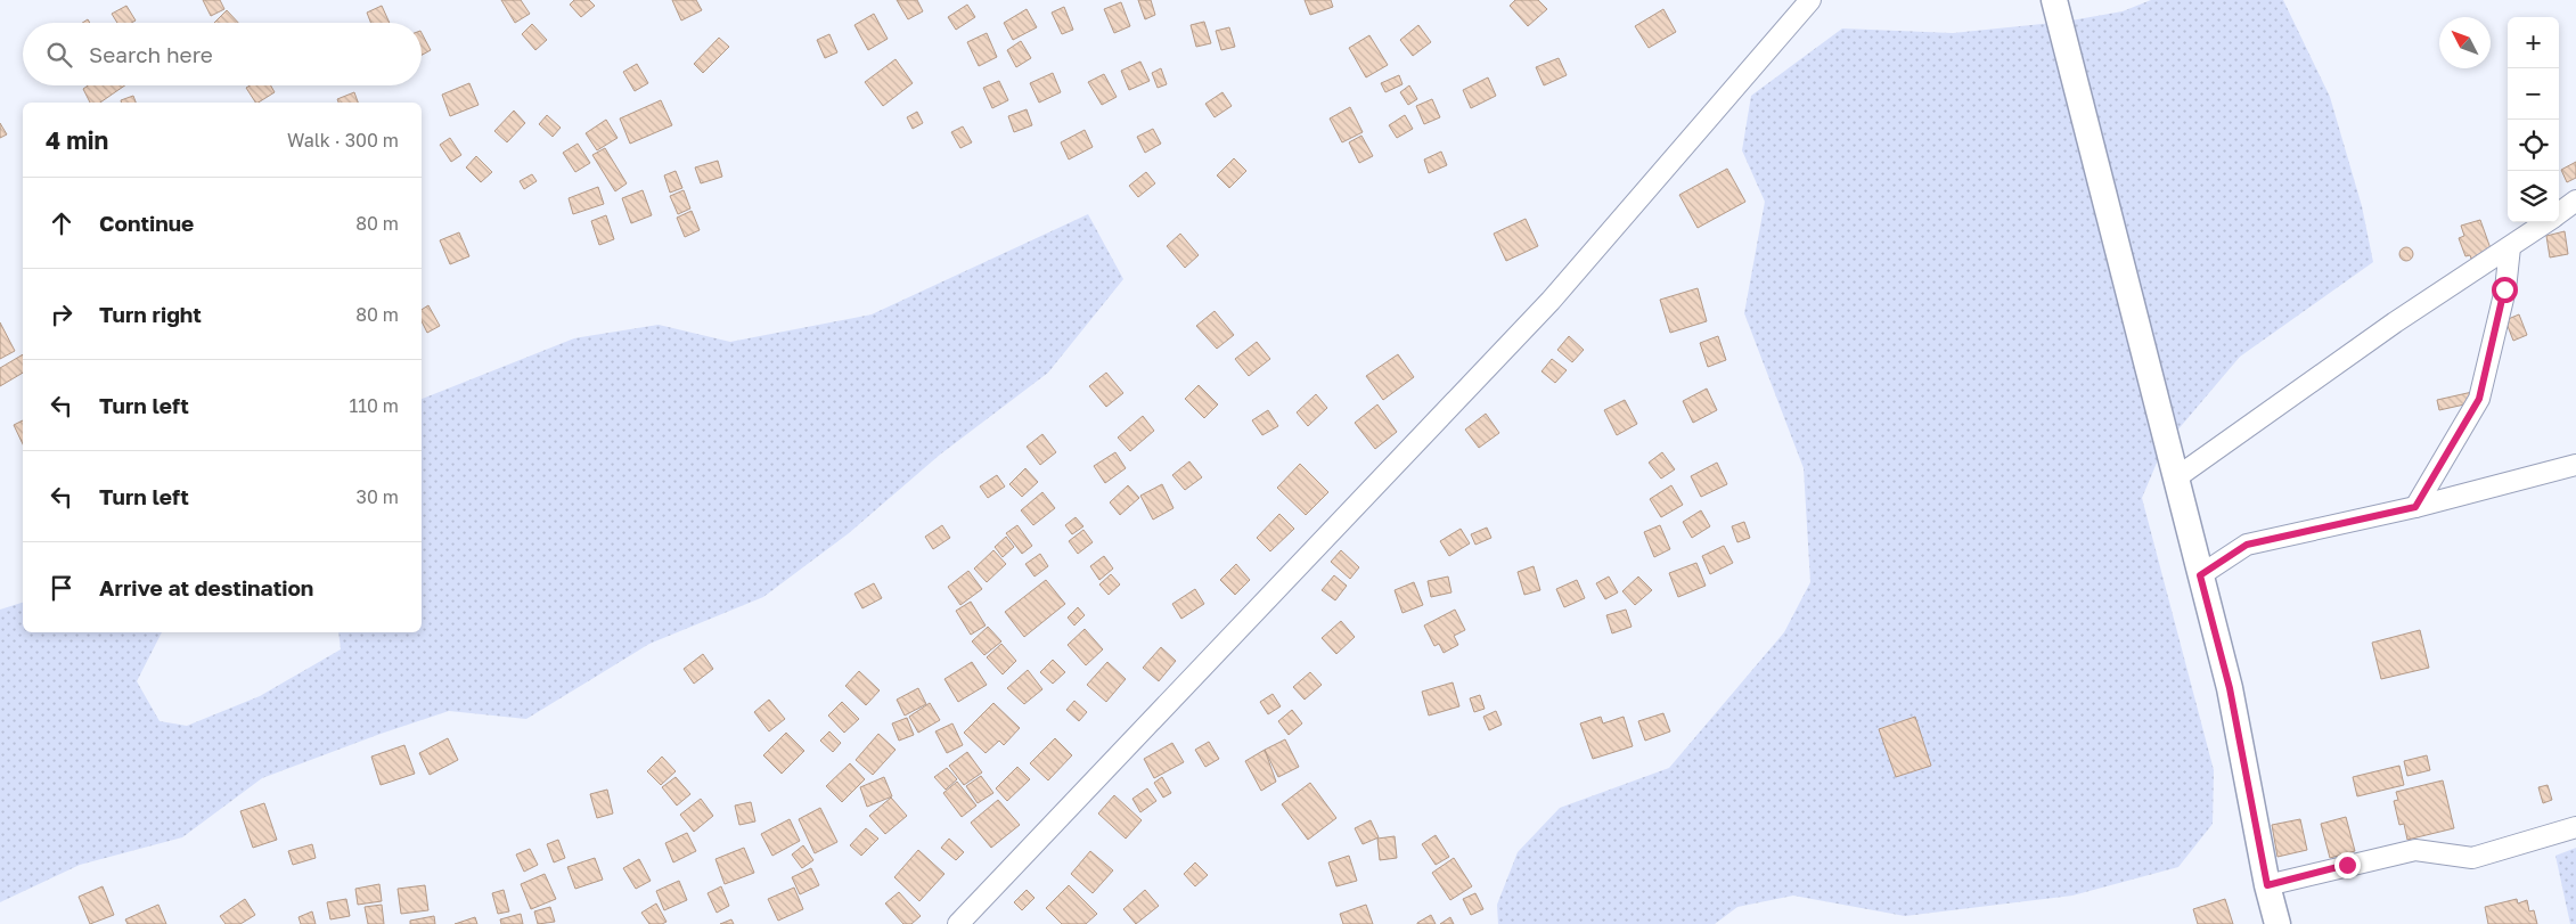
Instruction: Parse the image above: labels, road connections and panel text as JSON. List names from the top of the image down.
{
  "north": "top left",
  "page": {
    "map_buttons": ["+", "−"],
    "search": "Search here",
    "heading": ["4 min", "Walk · 300 m"],
    "list": [
      ["Continue", "80 m"],
      ["Turn right", "80 m"],
      ["Turn left", "110 m"],
      ["Turn left", "30 m"],
      "Arrive at destination"
    ]
  }
}
